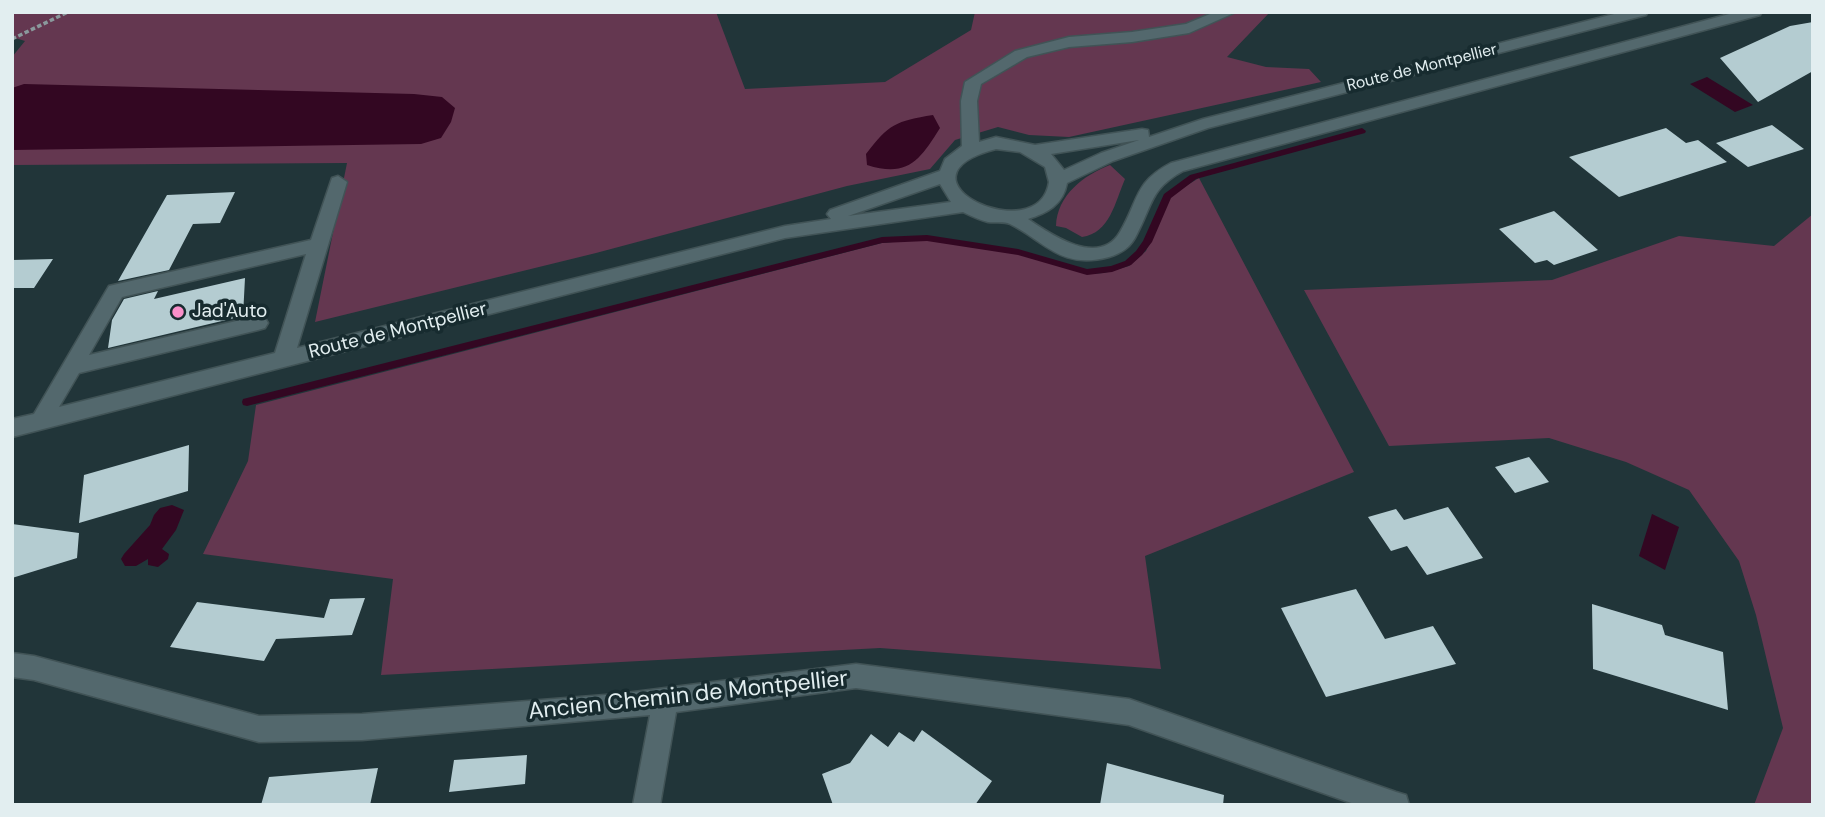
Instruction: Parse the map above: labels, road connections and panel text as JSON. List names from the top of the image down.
{
  "streets": {
    "street": ["Route de Montpellier", "Ancien Chemin de Montpellier"]
  },
  "places": ["Jad'Auto"]
}
